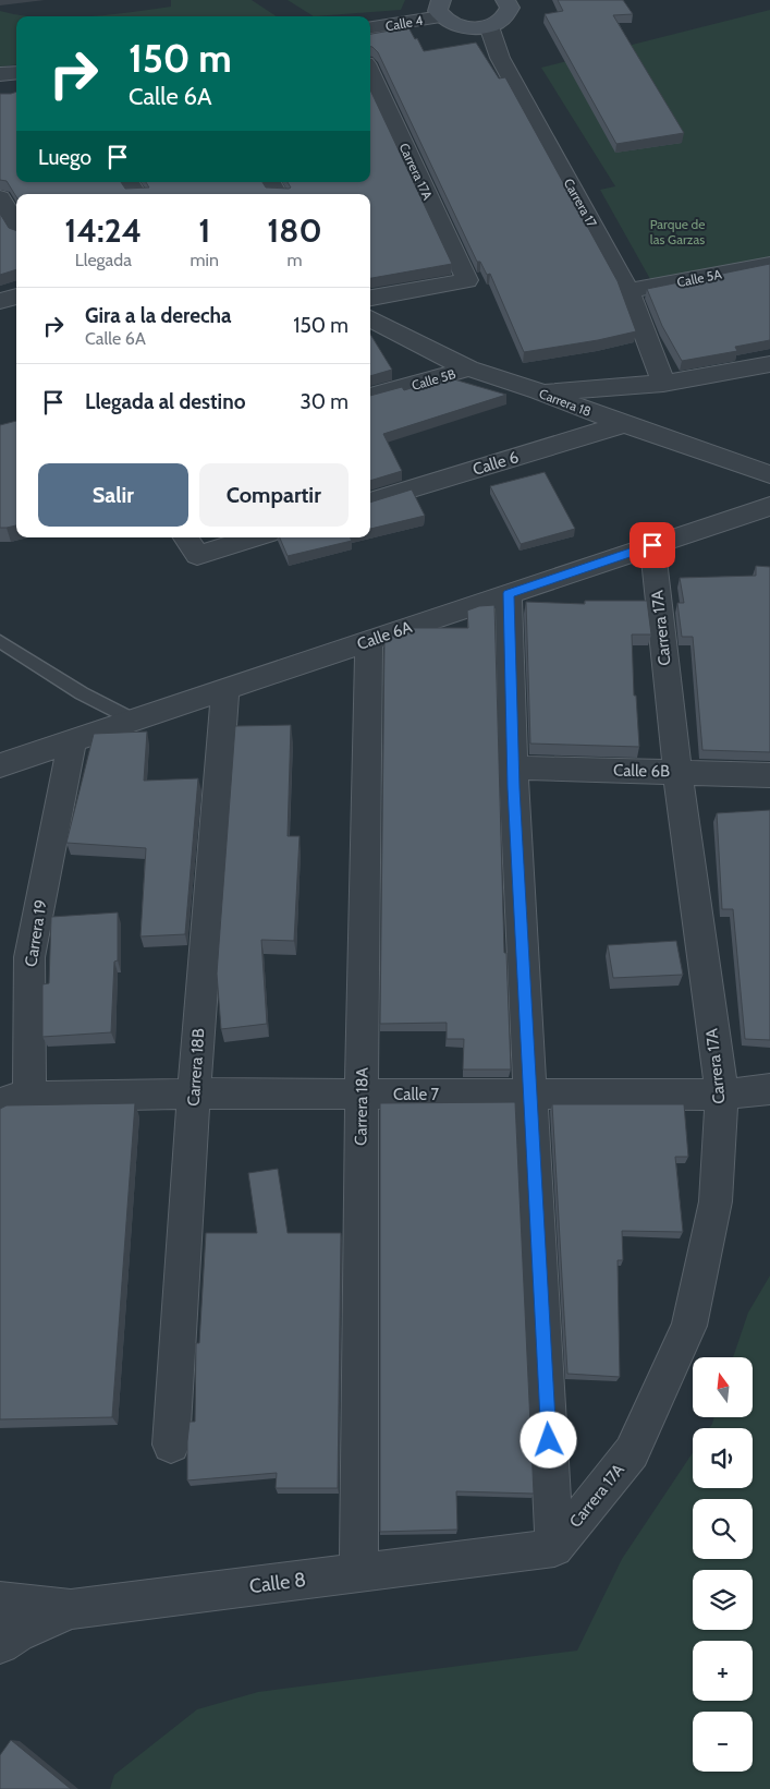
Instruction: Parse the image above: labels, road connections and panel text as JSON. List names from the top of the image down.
{
  "streets": {
    "street": [
      "Calle 4",
      "Carrera 17A",
      "Carrera 17",
      "Calle 5A",
      "Calle 5B",
      "Carrera 18",
      "Calle 6",
      "Calle 6A",
      "Calle 6B",
      "Carrera 19",
      "Carrera 18B",
      "Calle 7",
      "Carrera 18A",
      "Calle 8"
    ]
  },
  "crossings": [
    ["Carrera 17A", "Calle 6A"],
    ["Carrera 17A", "Calle 6B"],
    ["Carrera 17A", "Calle 7"],
    ["Carrera 17A", "Calle 8"],
    ["Carrera 17", "Calle 5A"],
    ["Calle 5B", "Carrera 18"],
    ["Carrera 18", "Calle 6"],
    ["Calle 6A", "Carrera 19"],
    ["Calle 6A", "Carrera 18B"],
    ["Calle 6A", "Carrera 18A"],
    ["Carrera 19", "Calle 7"],
    ["Carrera 18B", "Calle 7"],
    ["Calle 7", "Carrera 18A"],
    ["Carrera 18A", "Calle 8"]
  ],
  "parks": ["Parque de las Garzas"],
  "north": "top",
  "page": {
    "turn": ["150 m", "Calle 6A"],
    "then": "Luego",
    "eta": [
      "14:24",
      "Llegada",
      "1",
      "min",
      "180",
      "m"
    ],
    "list": [
      {
        "name": "Gira a la derecha",
        "note": "Calle 6A",
        "value": "150 m"
      },
      {
        "name": "Llegada al destino",
        "value": "30 m"
      }
    ],
    "buttons": ["Salir", "Compartir"],
    "map_buttons": ["+", "−"]
  }
}
